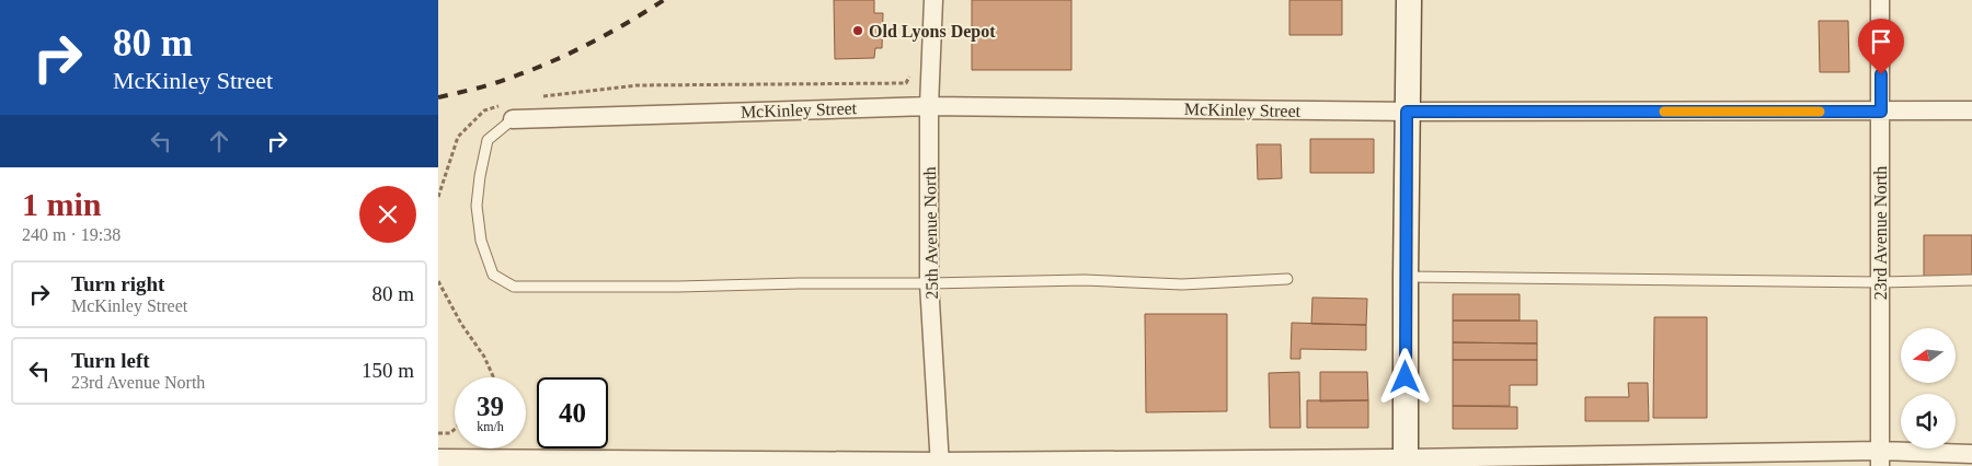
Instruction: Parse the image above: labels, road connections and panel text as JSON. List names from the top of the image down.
{
  "streets": {
    "street": ["McKinley Street", "25th Avenue North", "23rd Avenue North"]
  },
  "crossings": [
    ["McKinley Street", "25th Avenue North"],
    ["McKinley Street", "23rd Avenue North"]
  ],
  "places": ["Old Lyons Depot"],
  "north": "left",
  "page": {
    "turn": ["80 m", "McKinley Street"],
    "heading": ["1 min", "240 m · 19:38"],
    "list": [
      {
        "name": "Turn right",
        "note": "McKinley Street",
        "value": "80 m"
      },
      {
        "name": "Turn left",
        "note": "23rd Avenue North",
        "value": "150 m"
      }
    ],
    "speed": "39 km/h",
    "limit": "40"
  }
}
